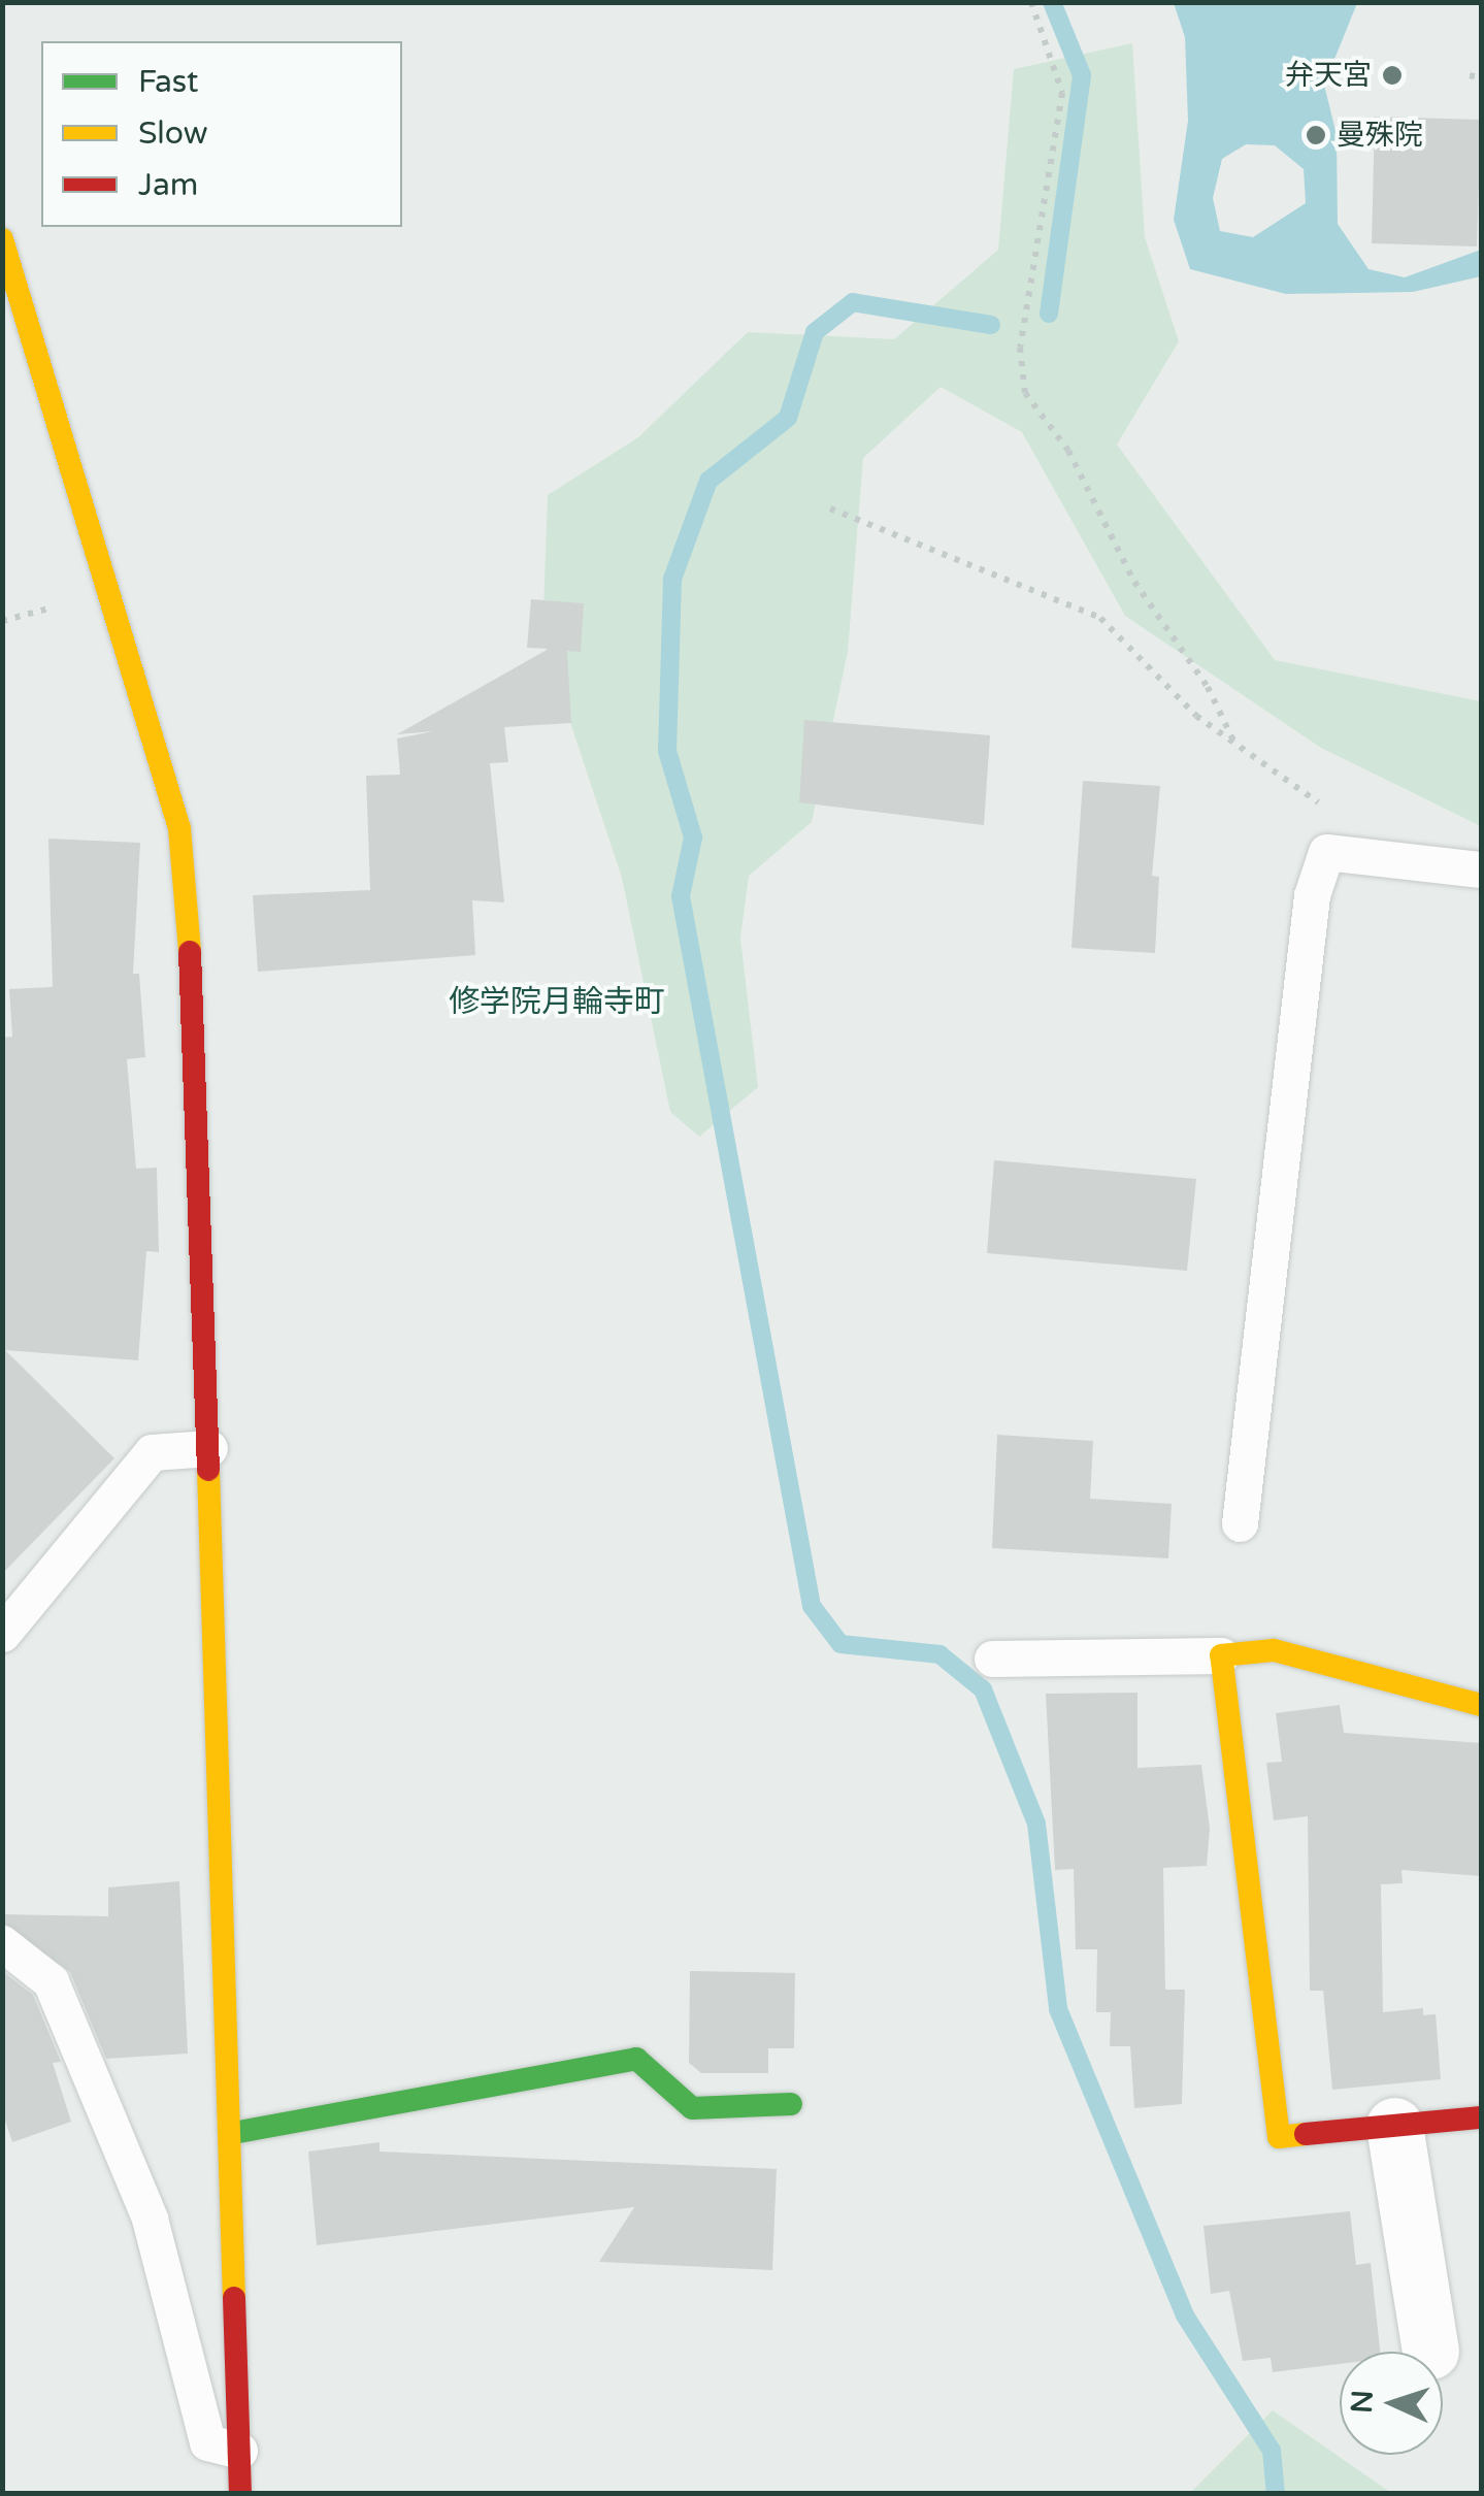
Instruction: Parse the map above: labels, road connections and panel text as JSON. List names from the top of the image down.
{
  "districts": ["修学院月輪寺町"],
  "places": ["弁天宮", "曼殊院"],
  "legend": ["Fast", "Slow", "Jam"],
  "north": "left"
}
